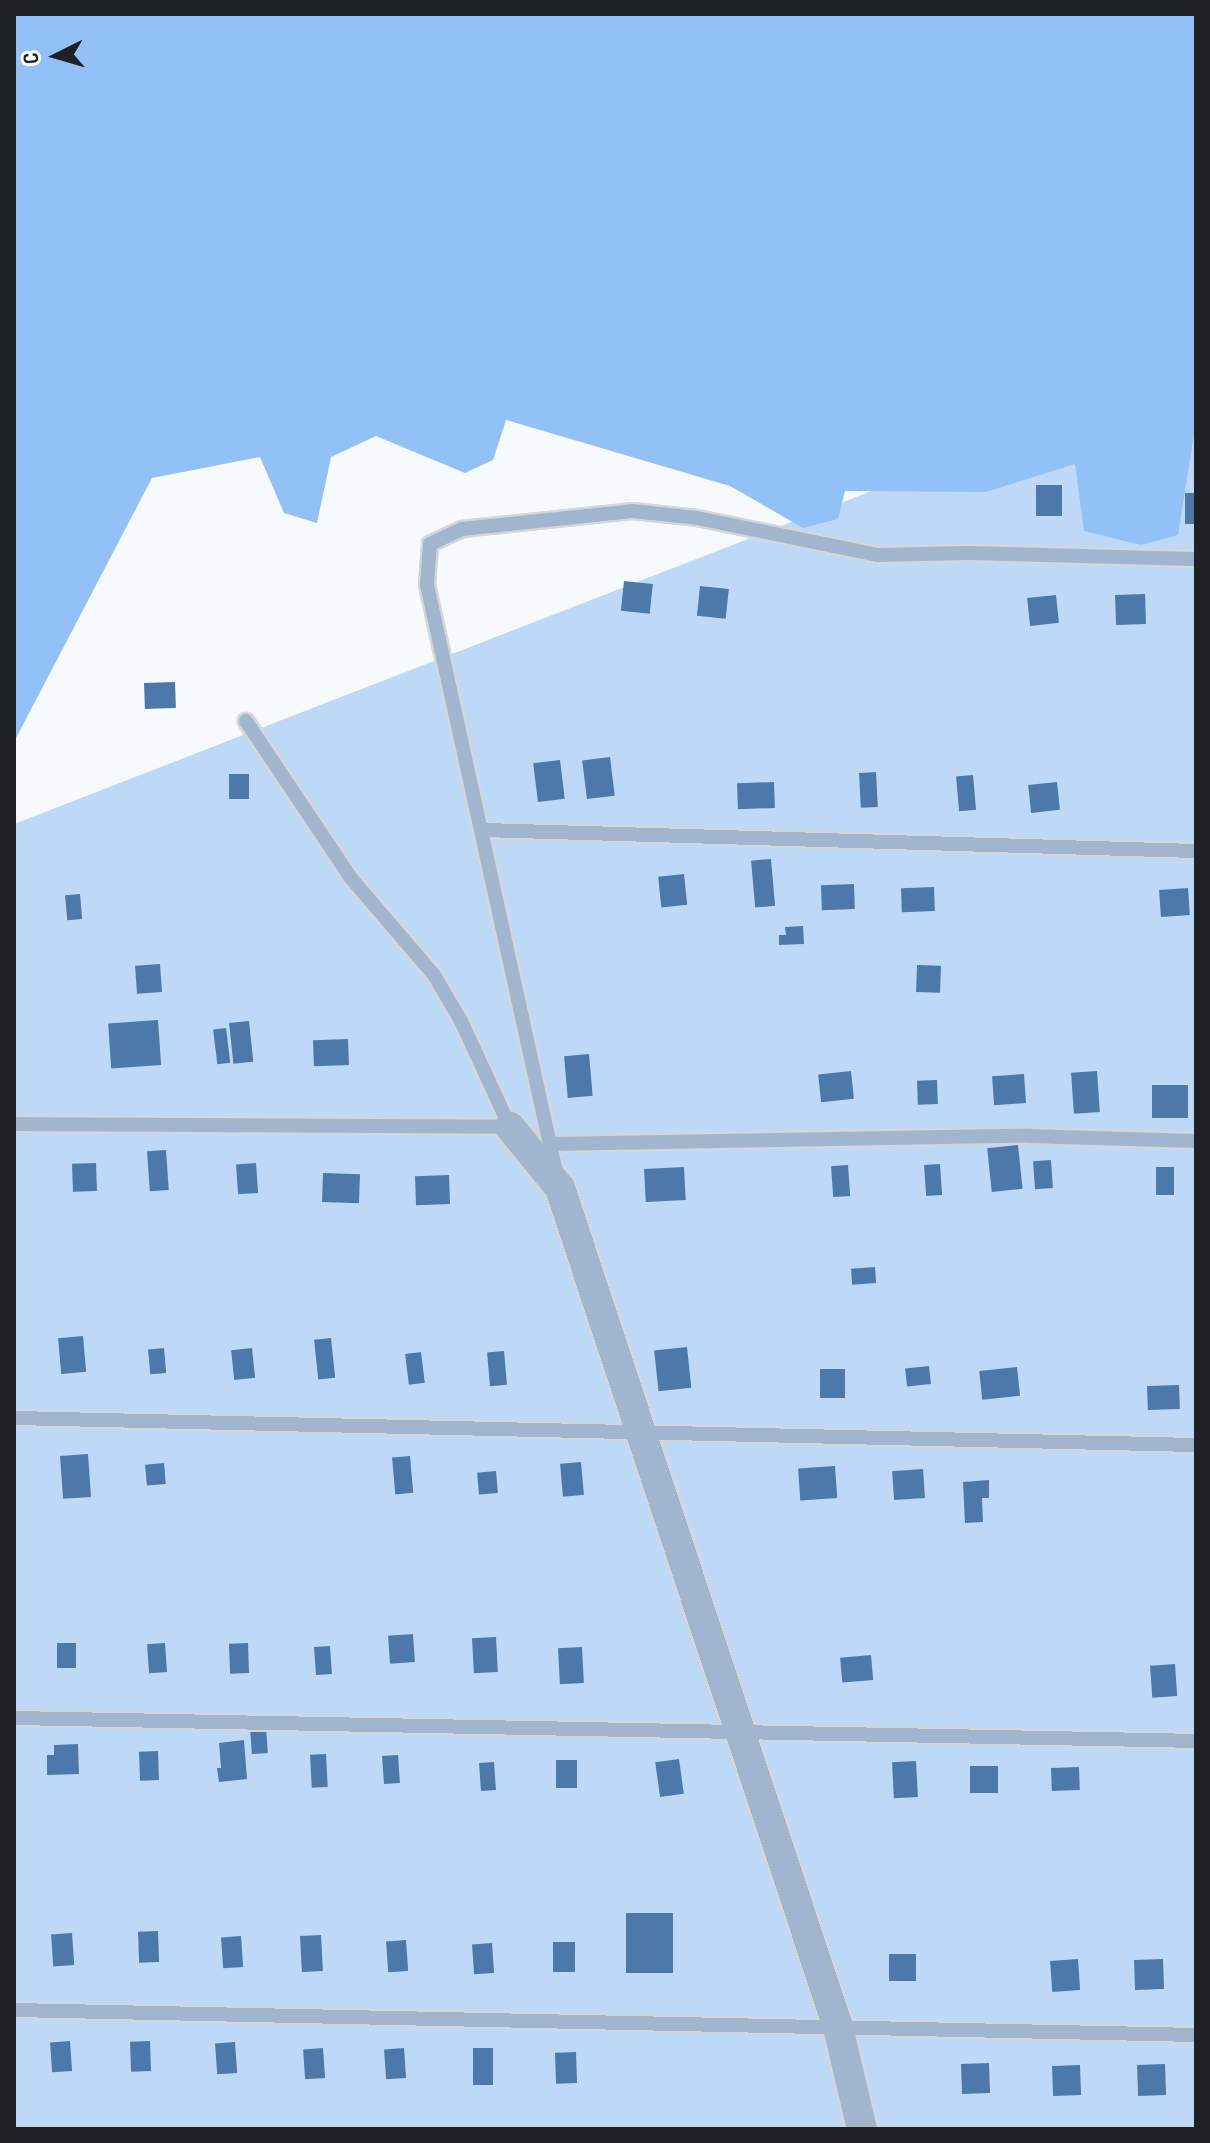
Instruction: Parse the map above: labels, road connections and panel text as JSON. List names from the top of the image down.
{
  "north": "left"
}
